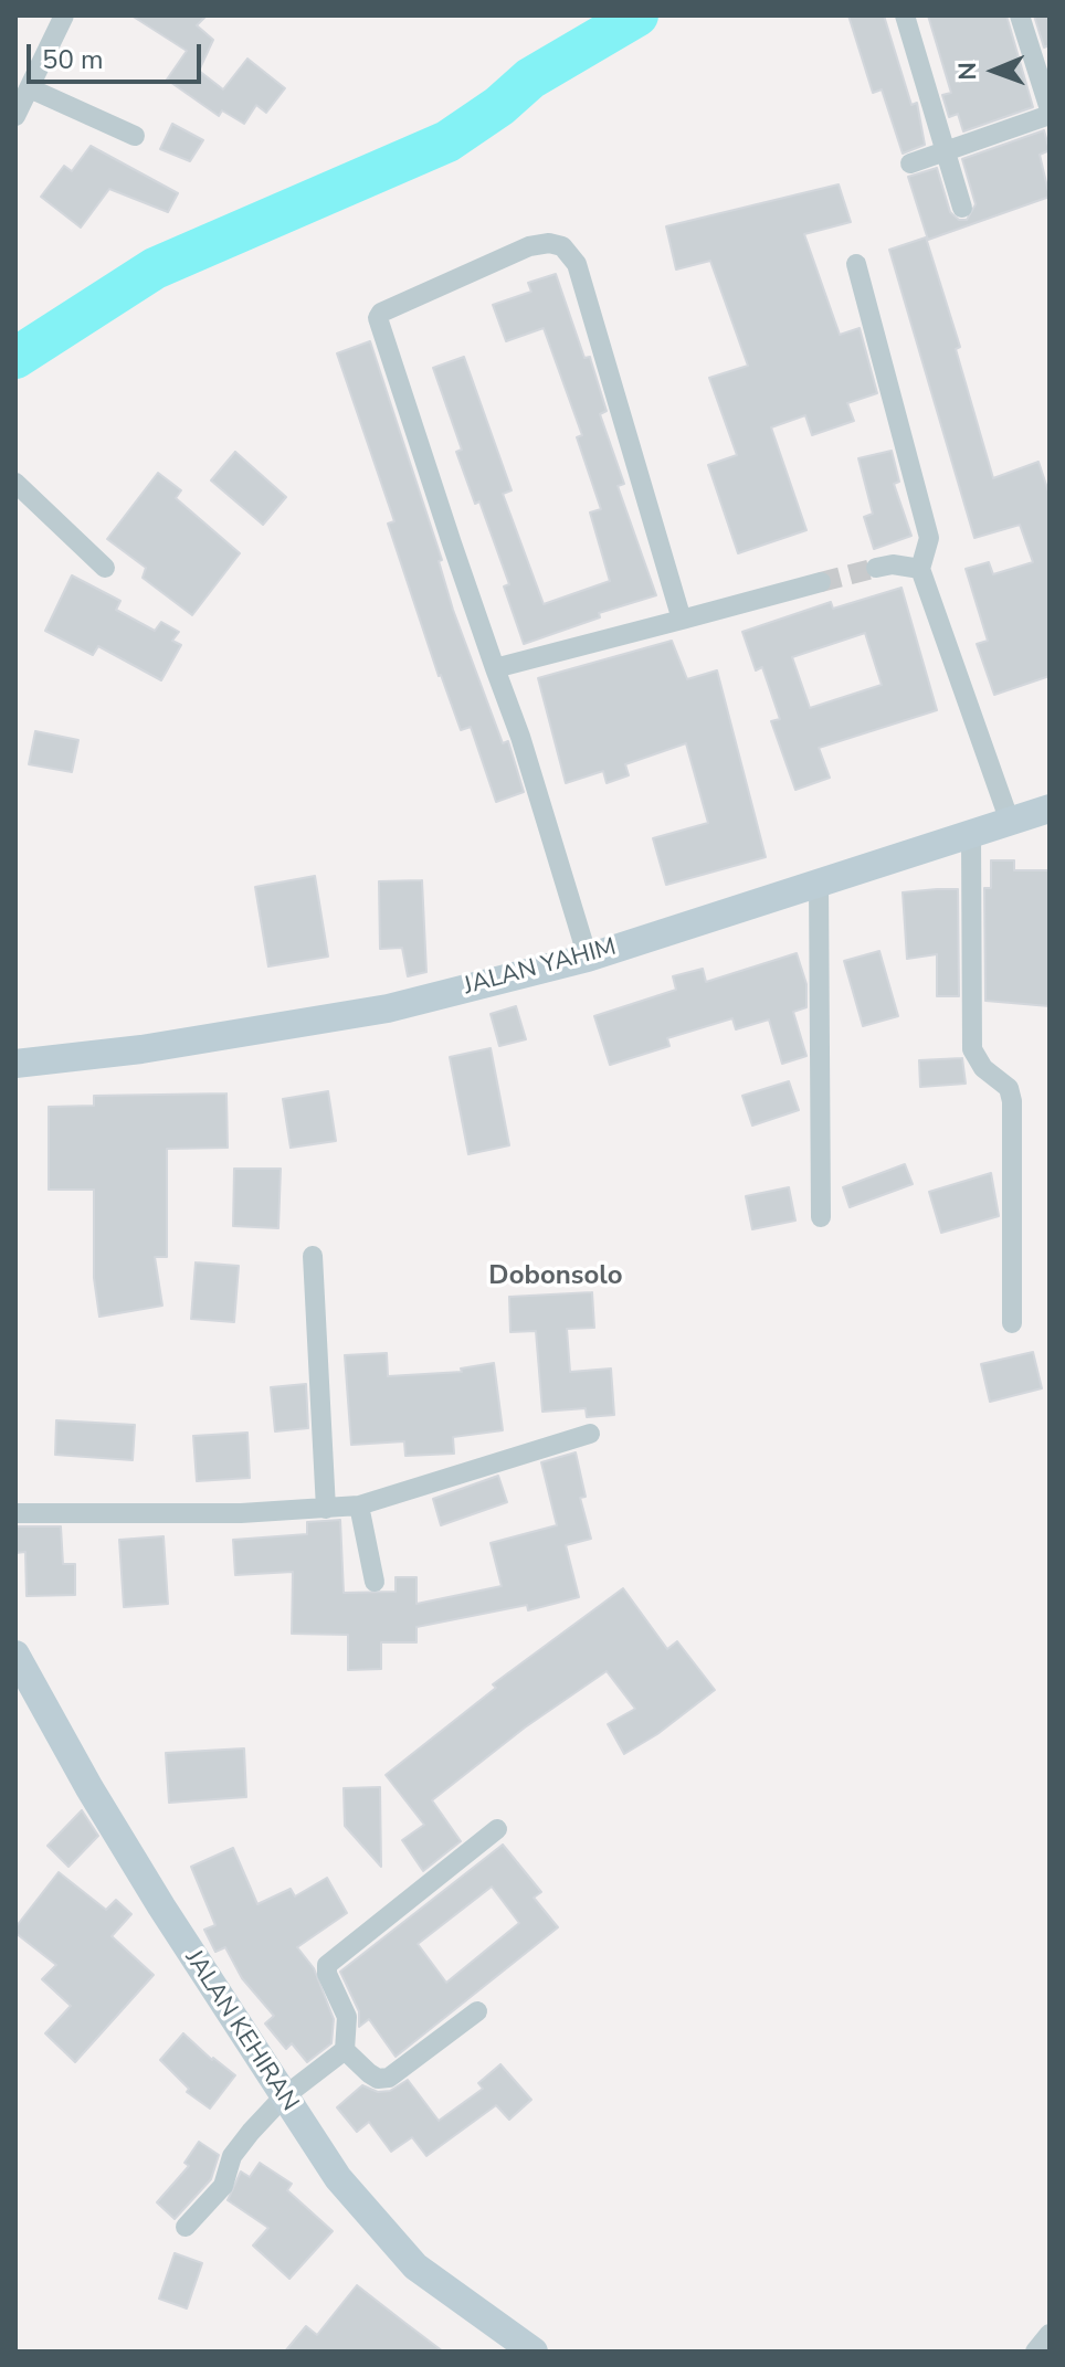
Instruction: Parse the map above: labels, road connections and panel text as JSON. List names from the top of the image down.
{
  "streets": {
    "street": ["JALAN YAHIM", "JALAN KEHIRAN"]
  },
  "districts": ["Dobonsolo"],
  "scale_bar": "50 m",
  "north": "left"
}
